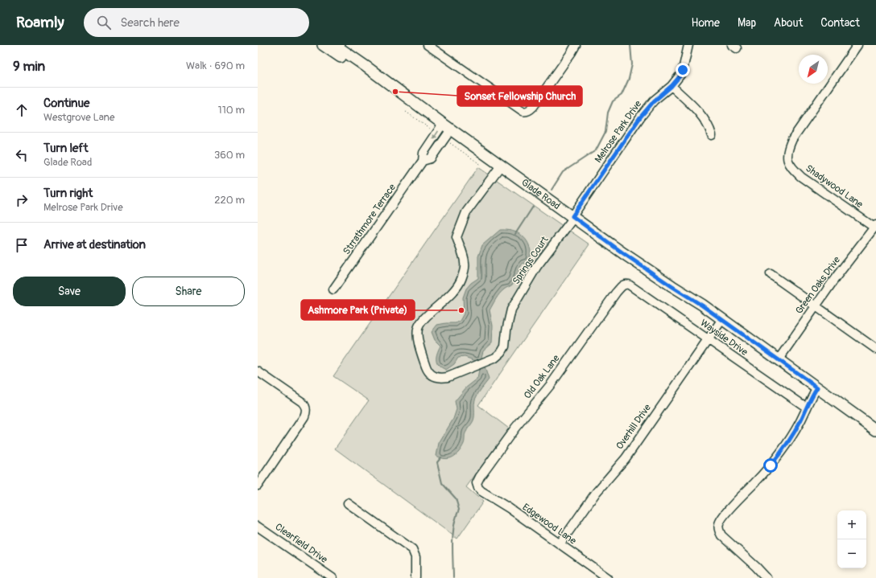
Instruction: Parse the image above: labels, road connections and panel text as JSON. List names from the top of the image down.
{
  "streets": {
    "main road": ["Glade Road"],
    "street": [
      "Melrose Park Drive",
      "Shadywood Lane",
      "Strrathmore Terrace",
      "Springs Court",
      "Green Oaks Drive",
      "Wayside Drive",
      "Old Oak Lane",
      "Overhill Drive",
      "Edgewood Lane",
      "Clearfield Drive"
    ]
  },
  "crossings": [
    ["Melrose Park Drive", "Glade Road"],
    ["Melrose Park Drive", "Springs Court"],
    ["Shadywood Lane", "Green Oaks Drive"],
    ["Glade Road", "Strrathmore Terrace"],
    ["Glade Road", "Springs Court"],
    ["Glade Road", "Green Oaks Drive"],
    ["Glade Road", "Overhill Drive"],
    ["Wayside Drive", "Old Oak Lane"],
    ["Wayside Drive", "Overhill Drive"],
    ["Old Oak Lane", "Edgewood Lane"],
    ["Overhill Drive", "Edgewood Lane"]
  ],
  "places": ["Sonset Fellowship Church", "Ashmore Park (Private)"],
  "north": "bottom left",
  "page": {
    "header": "Roamly",
    "search": "Search here",
    "nav": [
      "Home",
      "Map",
      "About",
      "Contact"
    ],
    "heading": ["9 min", "Walk · 690 m"],
    "list": [
      ["Continue", "Westgrove Lane", "110 m"],
      ["Turn left", "Glade Road", "360 m"],
      ["Turn right", "Melrose Park Drive", "220 m"],
      "Arrive at destination"
    ],
    "buttons": ["Save", "Share"],
    "map_buttons": ["+", "−"]
  }
}
